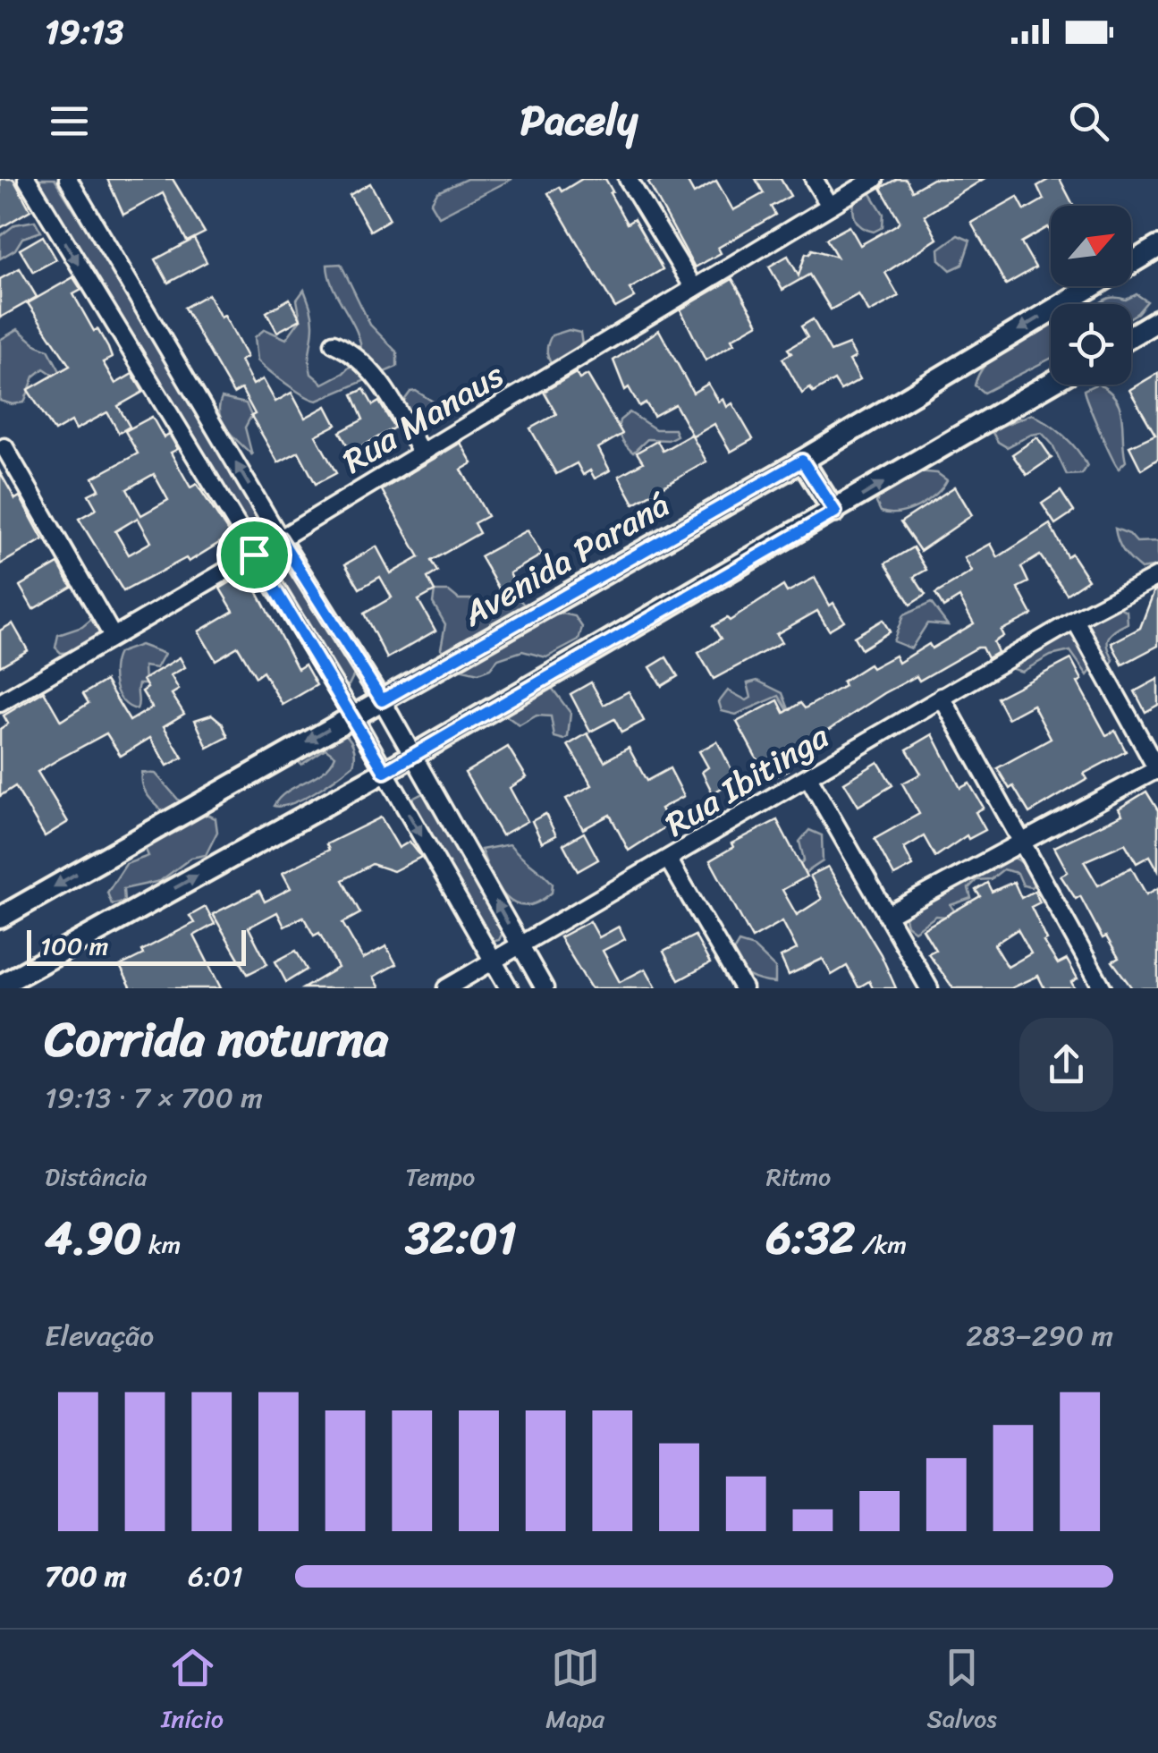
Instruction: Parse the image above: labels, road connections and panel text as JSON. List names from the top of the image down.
{
  "streets": {
    "main road": ["Avenida Paraná"],
    "street": ["Rua Manaus", "Rua Ibitinga"]
  },
  "scale_bar": "100 m",
  "north": "top right",
  "page": {
    "status": "19:13",
    "header": "Pacely",
    "scale": "100 m",
    "heading": ["Corrida noturna", "19:13 · 7 × 700 m"],
    "stats": [
      ["Distância", "4.90 km"],
      ["Tempo", "32:01"],
      ["Ritmo", "6:32 /km"]
    ],
    "chart": ["Elevação", "283–290 m"],
    "list": [
      {
        "name": "700 m",
        "note": "6:01"
      }
    ],
    "tabs": ["Início", "Mapa", "Salvos"]
  }
}
